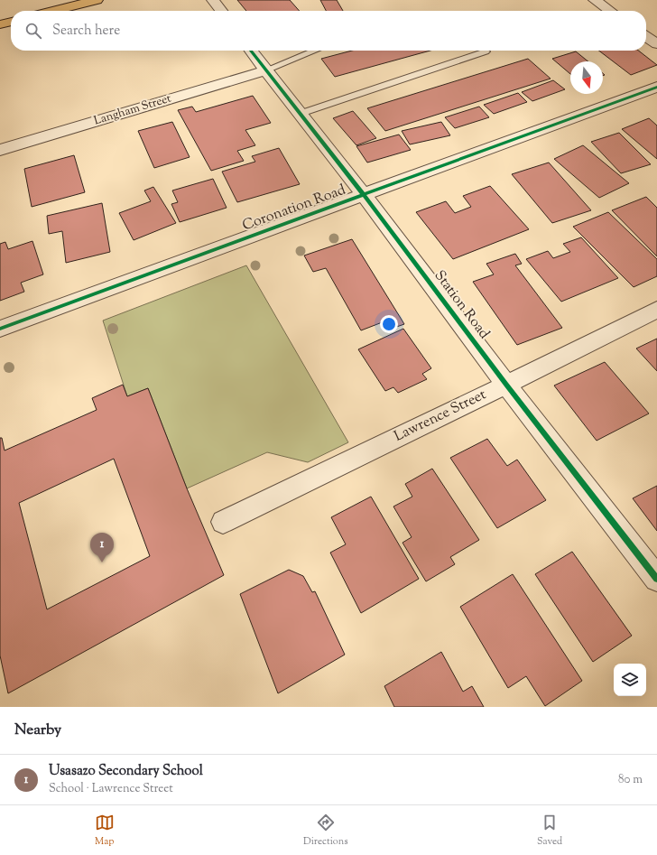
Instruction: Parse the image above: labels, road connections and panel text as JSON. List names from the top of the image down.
{
  "streets": {
    "street": [
      "Langham Street",
      "Coronation Road",
      "Station Road",
      "Lawrence Street"
    ]
  },
  "crossings": [
    ["Langham Street", "Station Road"],
    ["Coronation Road", "Station Road"],
    ["Station Road", "Lawrence Street"]
  ],
  "north": "bottom",
  "page": {
    "search": "Search here",
    "pins": "1",
    "heading": "Nearby",
    "list": [
      {
        "mark": "1",
        "name": "Usasazo Secondary School",
        "note": "School · Lawrence Street",
        "value": "80 m"
      }
    ],
    "nav": ["Map", "Directions", "Saved"]
  }
}
